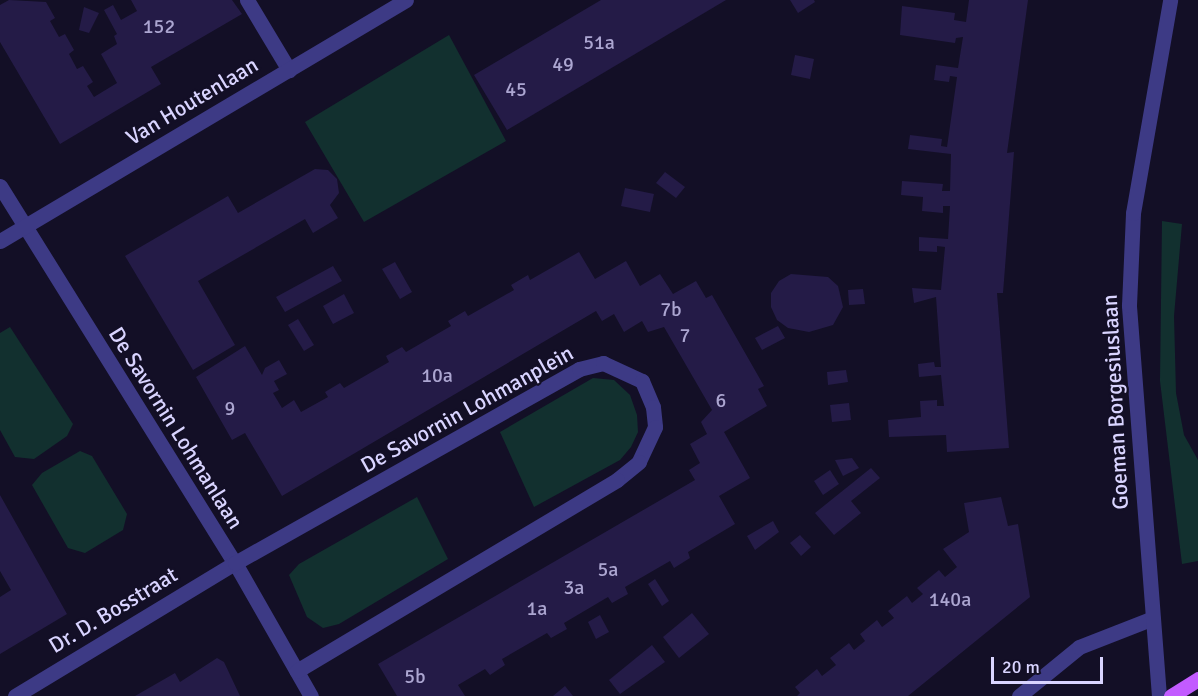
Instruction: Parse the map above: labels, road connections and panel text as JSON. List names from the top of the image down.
{
  "streets": {
    "street": [
      "Van Houtenlaan",
      "Goeman Borgesiuslaan",
      "De Savornin Lohmanplein",
      "De Savornin Lohmanlaan",
      "Dr. D. Bosstraat"
    ]
  },
  "crossings": [
    ["Van Houtenlaan", "De Savornin Lohmanlaan"],
    ["De Savornin Lohmanplein", "De Savornin Lohmanlaan"],
    ["De Savornin Lohmanplein", "Dr. D. Bosstraat"],
    ["De Savornin Lohmanlaan", "Dr. D. Bosstraat"]
  ],
  "house_numbers": [
    "152",
    "51a",
    "49",
    "45",
    "7b",
    "7",
    "10a",
    "6",
    "9",
    "5a",
    "3a",
    "140a",
    "1a",
    "5b"
  ],
  "scale_bar": "20 m"
}
